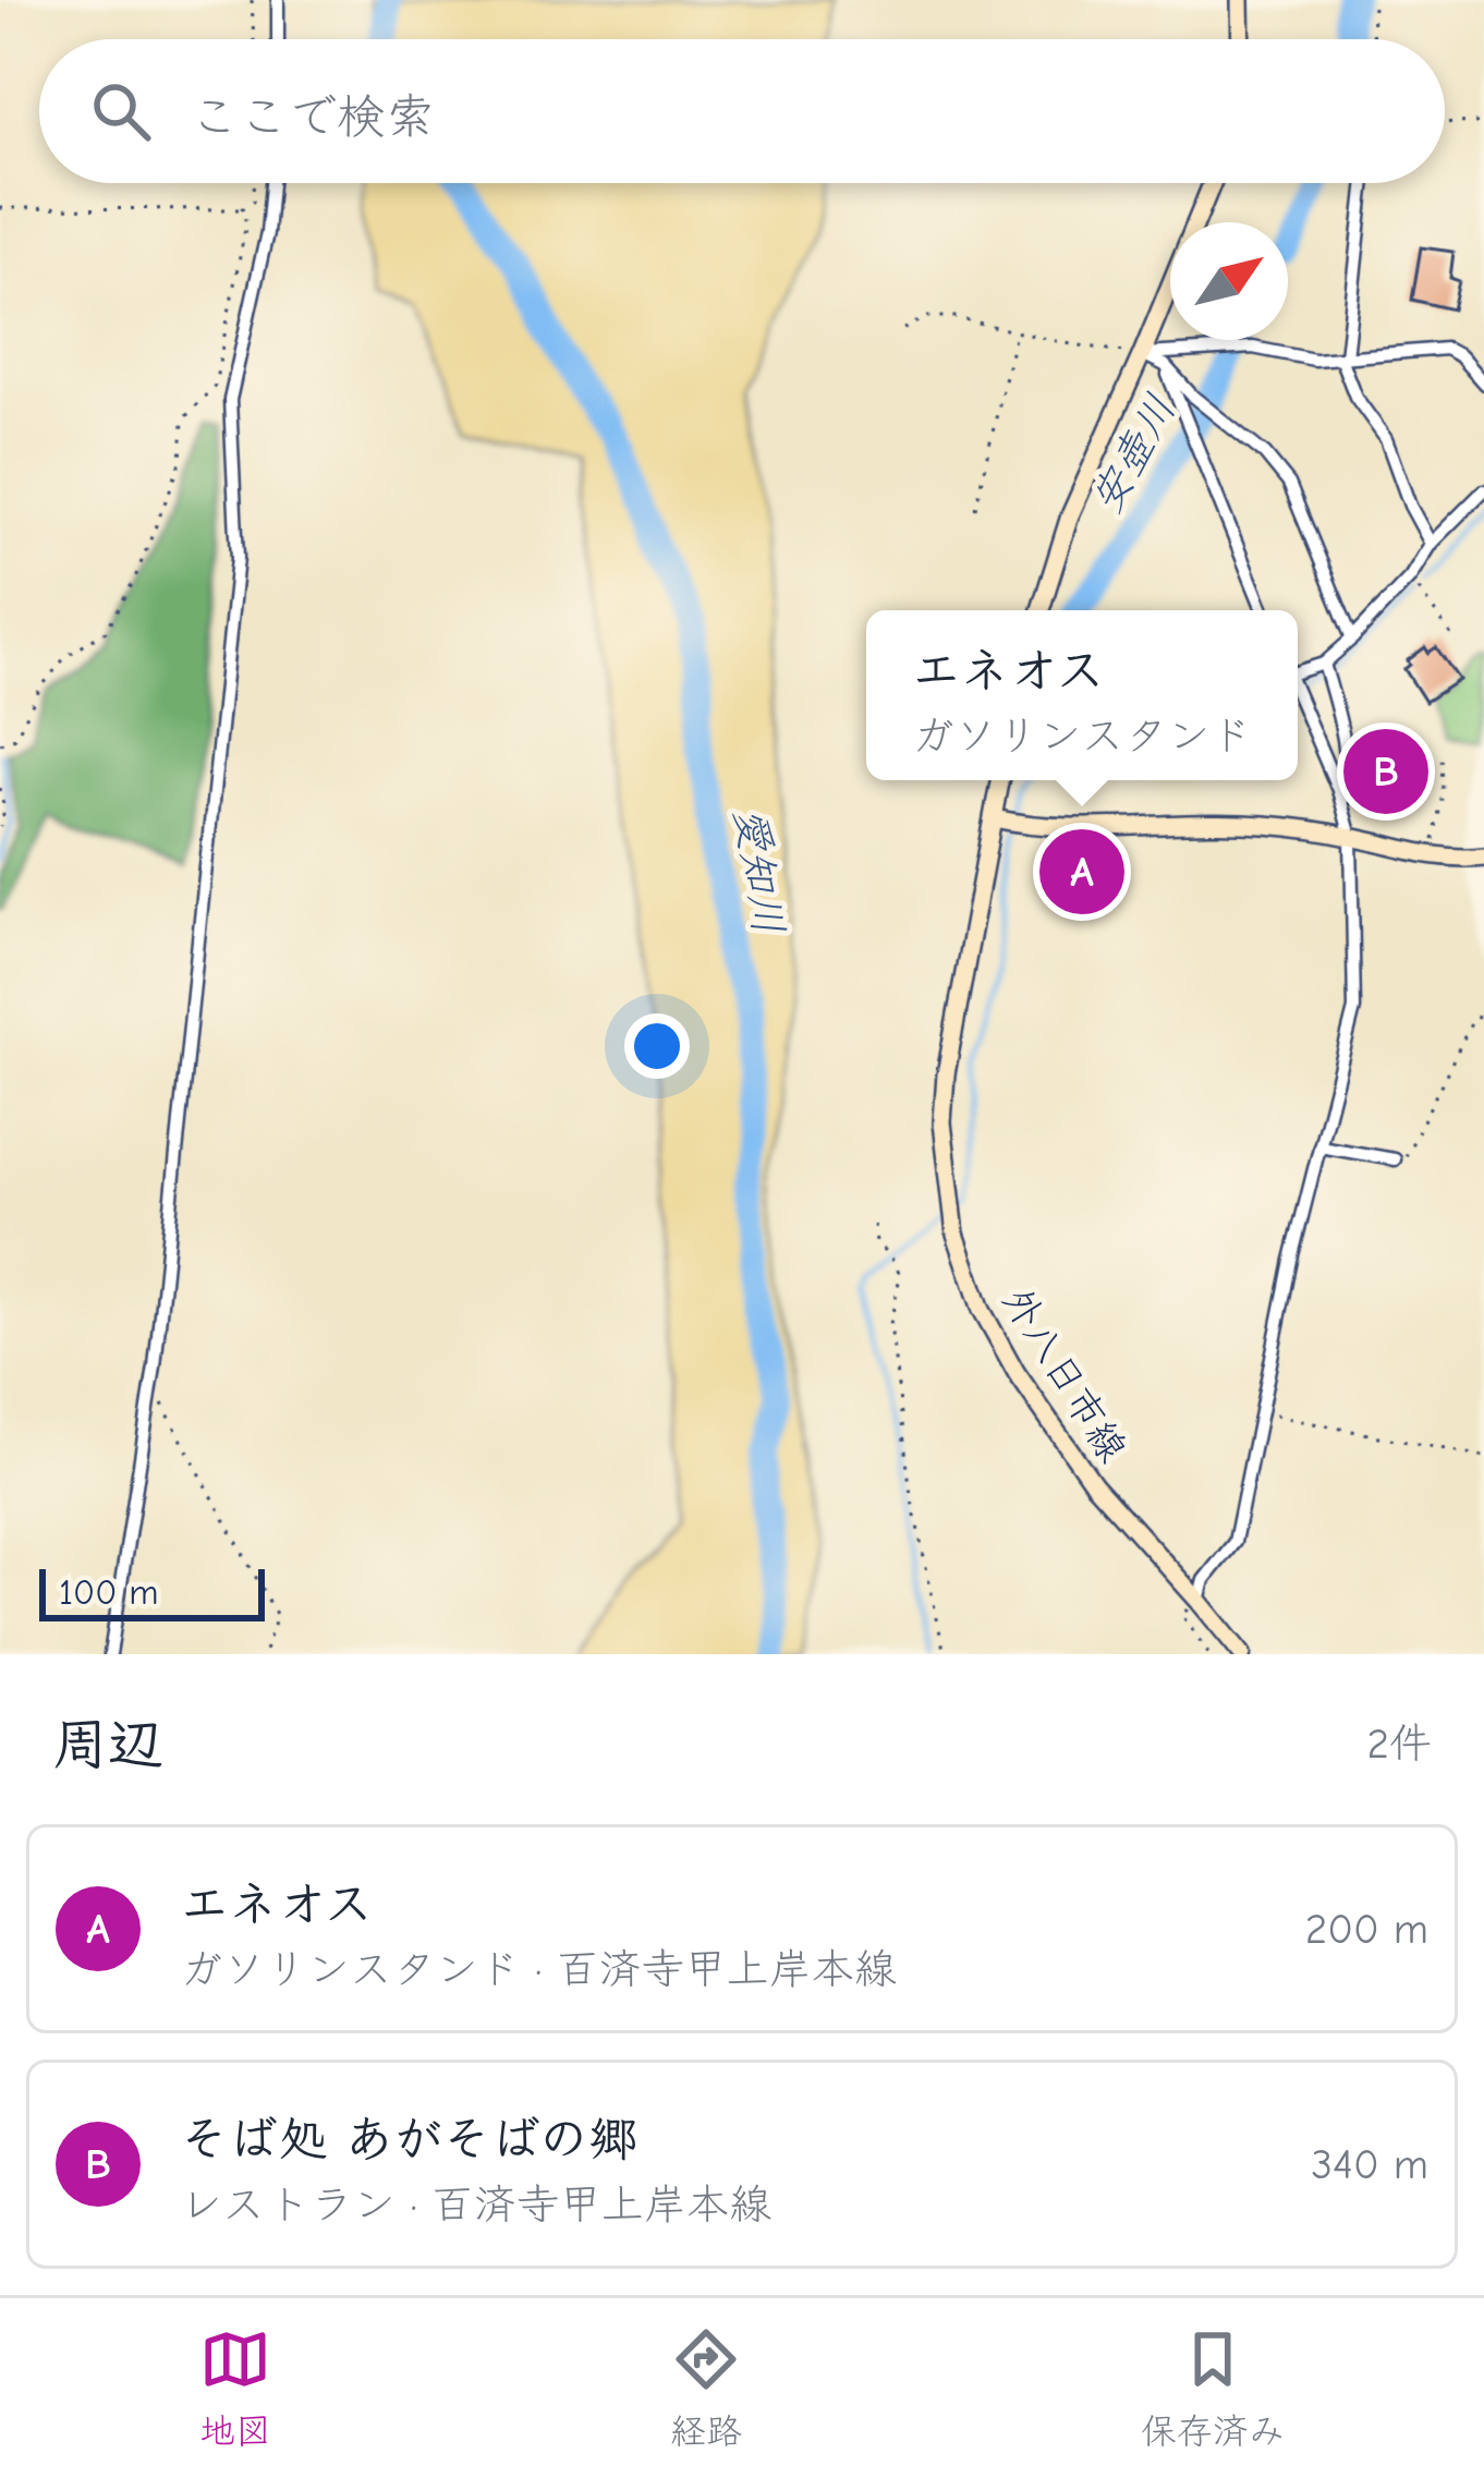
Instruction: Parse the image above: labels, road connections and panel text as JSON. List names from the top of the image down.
{
  "streets": {
    "main road": ["外八日市線"]
  },
  "water": ["安壺川", "愛知川"],
  "scale_bar": "100 m",
  "north": "top right",
  "page": {
    "search": "ここで検索",
    "popup": ["エネオス", "ガソリンスタンド"],
    "pins": ["B", "A"],
    "scale": "100 m",
    "heading": ["周辺", "2件"],
    "list": [
      {
        "mark": "A",
        "name": "エネオス",
        "note": "ガソリンスタンド · 百済寺甲上岸本線",
        "value": "200 m"
      },
      {
        "mark": "B",
        "name": "そば処 あがそばの郷",
        "note": "レストラン · 百済寺甲上岸本線",
        "value": "340 m"
      }
    ],
    "nav": ["地図", "経路", "保存済み"]
  }
}
